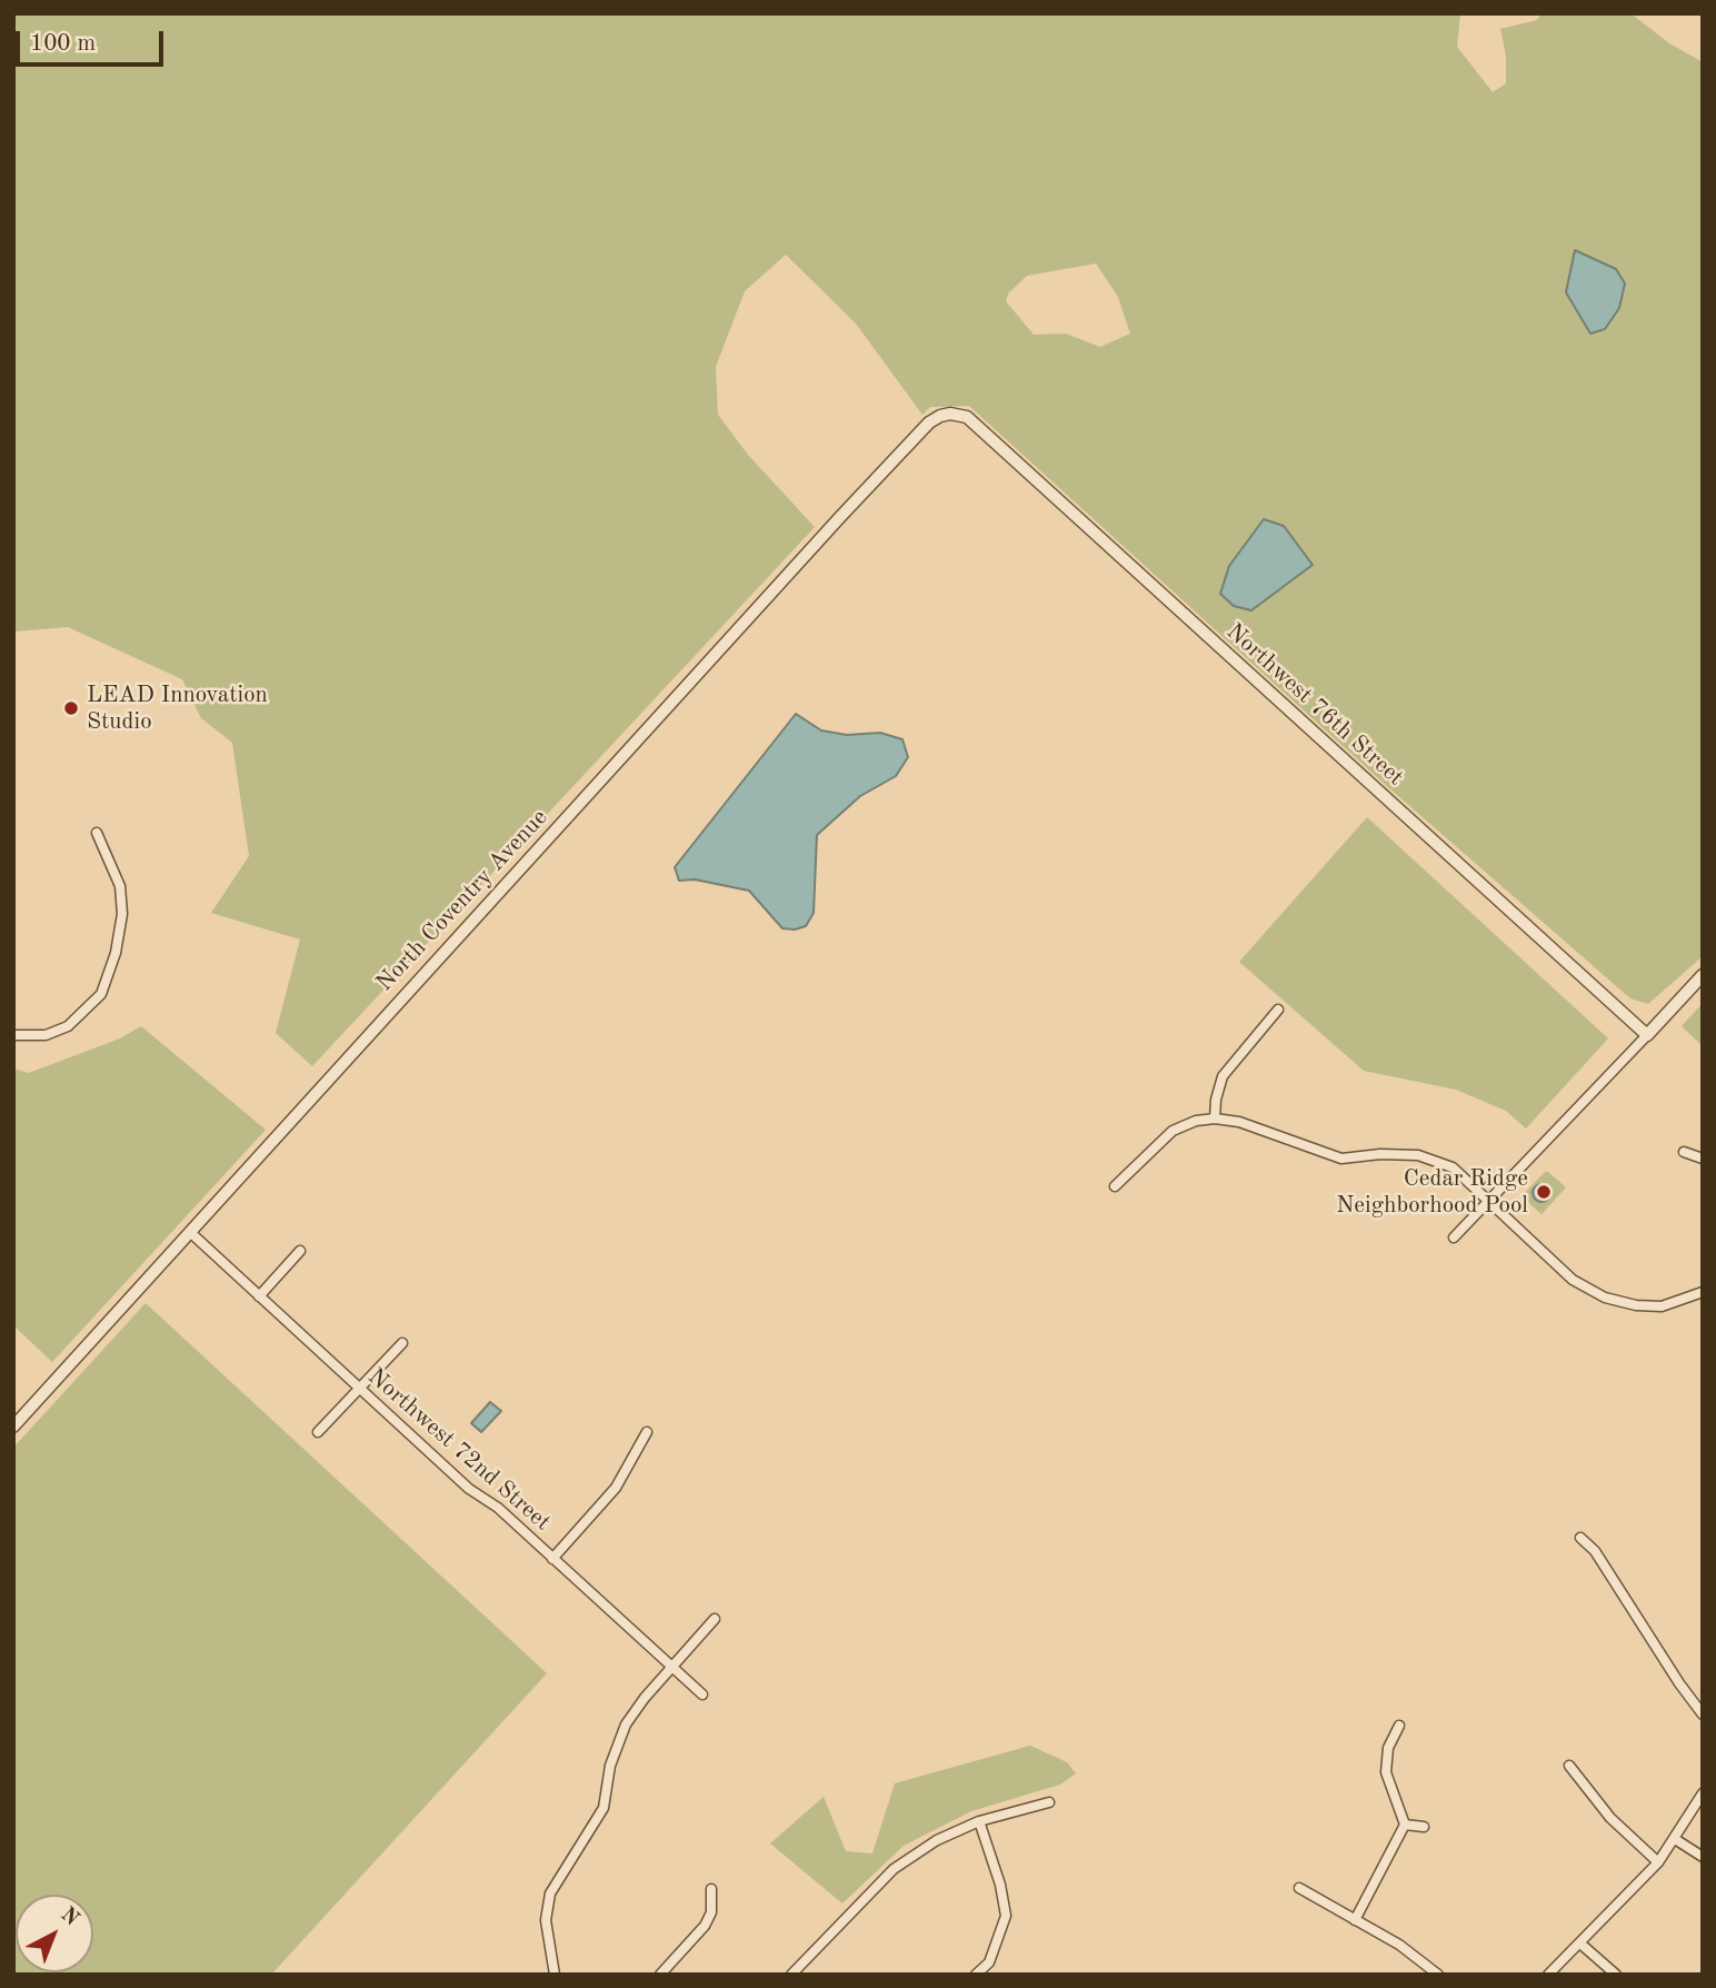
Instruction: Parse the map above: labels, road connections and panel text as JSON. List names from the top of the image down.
{
  "streets": {
    "street": ["Northwest 76th Street", "North Coventry Avenue", "Northwest 72nd Street"]
  },
  "crossings": [
    ["Northwest 76th Street", "North Coventry Avenue"],
    ["North Coventry Avenue", "Northwest 72nd Street"]
  ],
  "places": ["LEAD Innovation Studio", "Cedar Ridge Neighborhood Pool"],
  "scale_bar": "100 m",
  "north": "top right"
}
